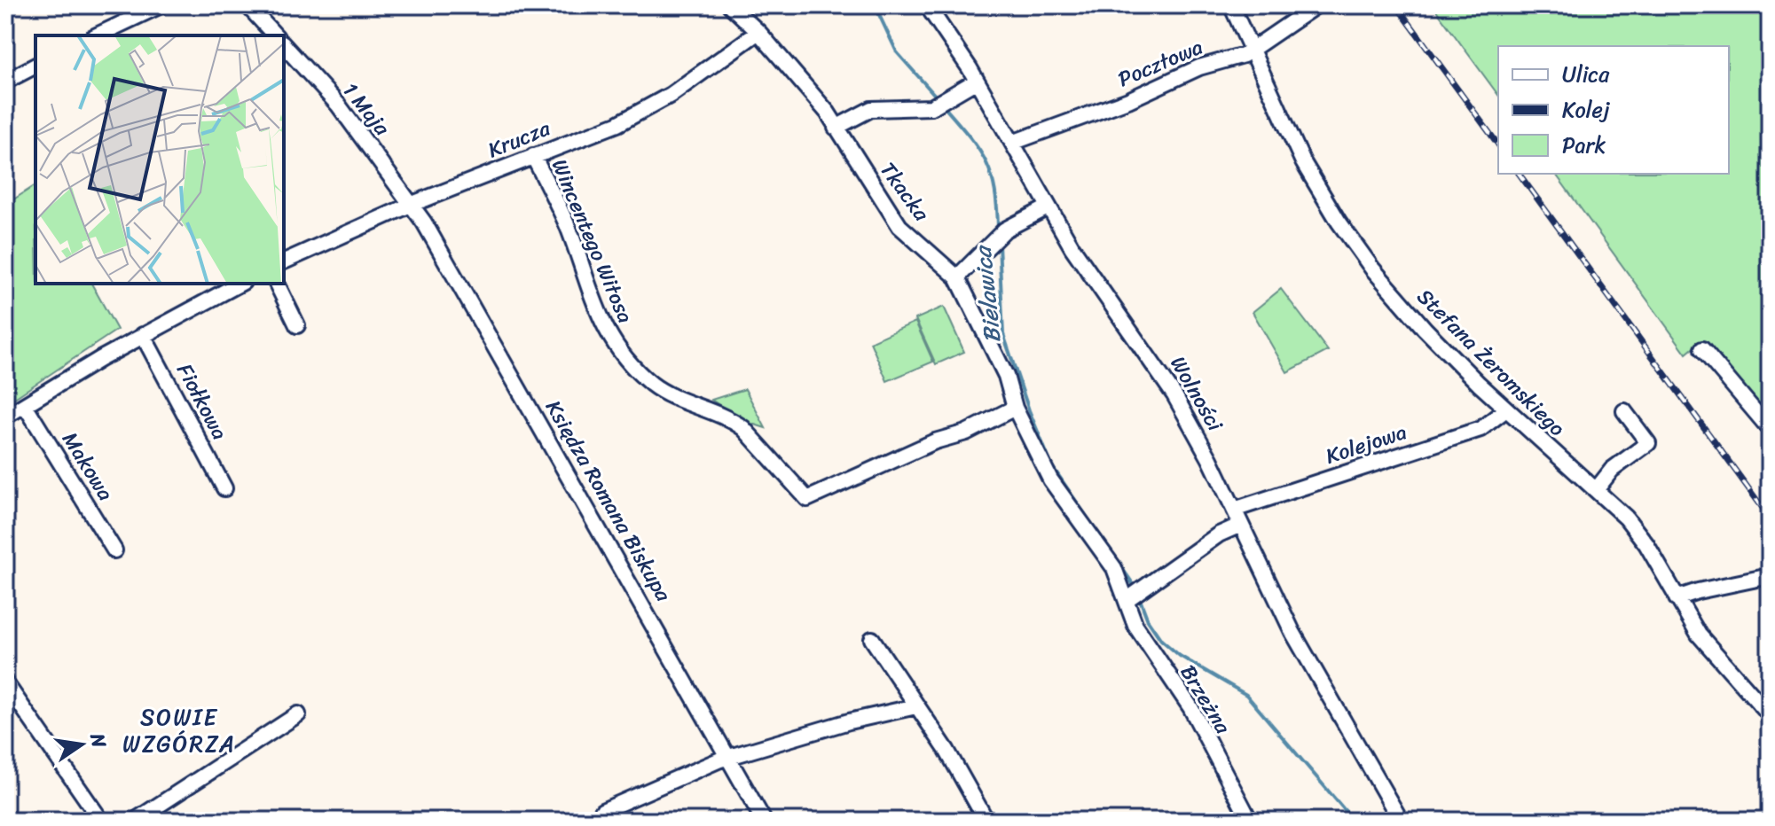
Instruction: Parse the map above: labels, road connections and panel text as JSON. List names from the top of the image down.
{
  "streets": {
    "street": [
      "Pocztowa",
      "1 Maja",
      "Krucza",
      "Tkacka",
      "Wincentego Witosa",
      "Stefana Żeromskiego",
      "Wolności",
      "Fiołkowa",
      "Kolejowa",
      "Makowa",
      "Księdza Romana Biskupa",
      "Brzeżna"
    ]
  },
  "crossings": [
    ["Pocztowa", "Stefana Żeromskiego"],
    ["Pocztowa", "Wolności"],
    ["1 Maja", "Krucza"],
    ["1 Maja", "Księdza Romana Biskupa"],
    ["Krucza", "Tkacka"],
    ["Krucza", "Wincentego Witosa"],
    ["Krucza", "Księdza Romana Biskupa"],
    ["Tkacka", "Wincentego Witosa"],
    ["Tkacka", "Brzeżna"],
    ["Stefana Żeromskiego", "Kolejowa"],
    ["Wolności", "Kolejowa"]
  ],
  "districts": ["SOWIE WZGÓRZA"],
  "water": ["Bielawica"],
  "legend": ["Ulica", "Kolej", "Park"],
  "north": "right"
}
